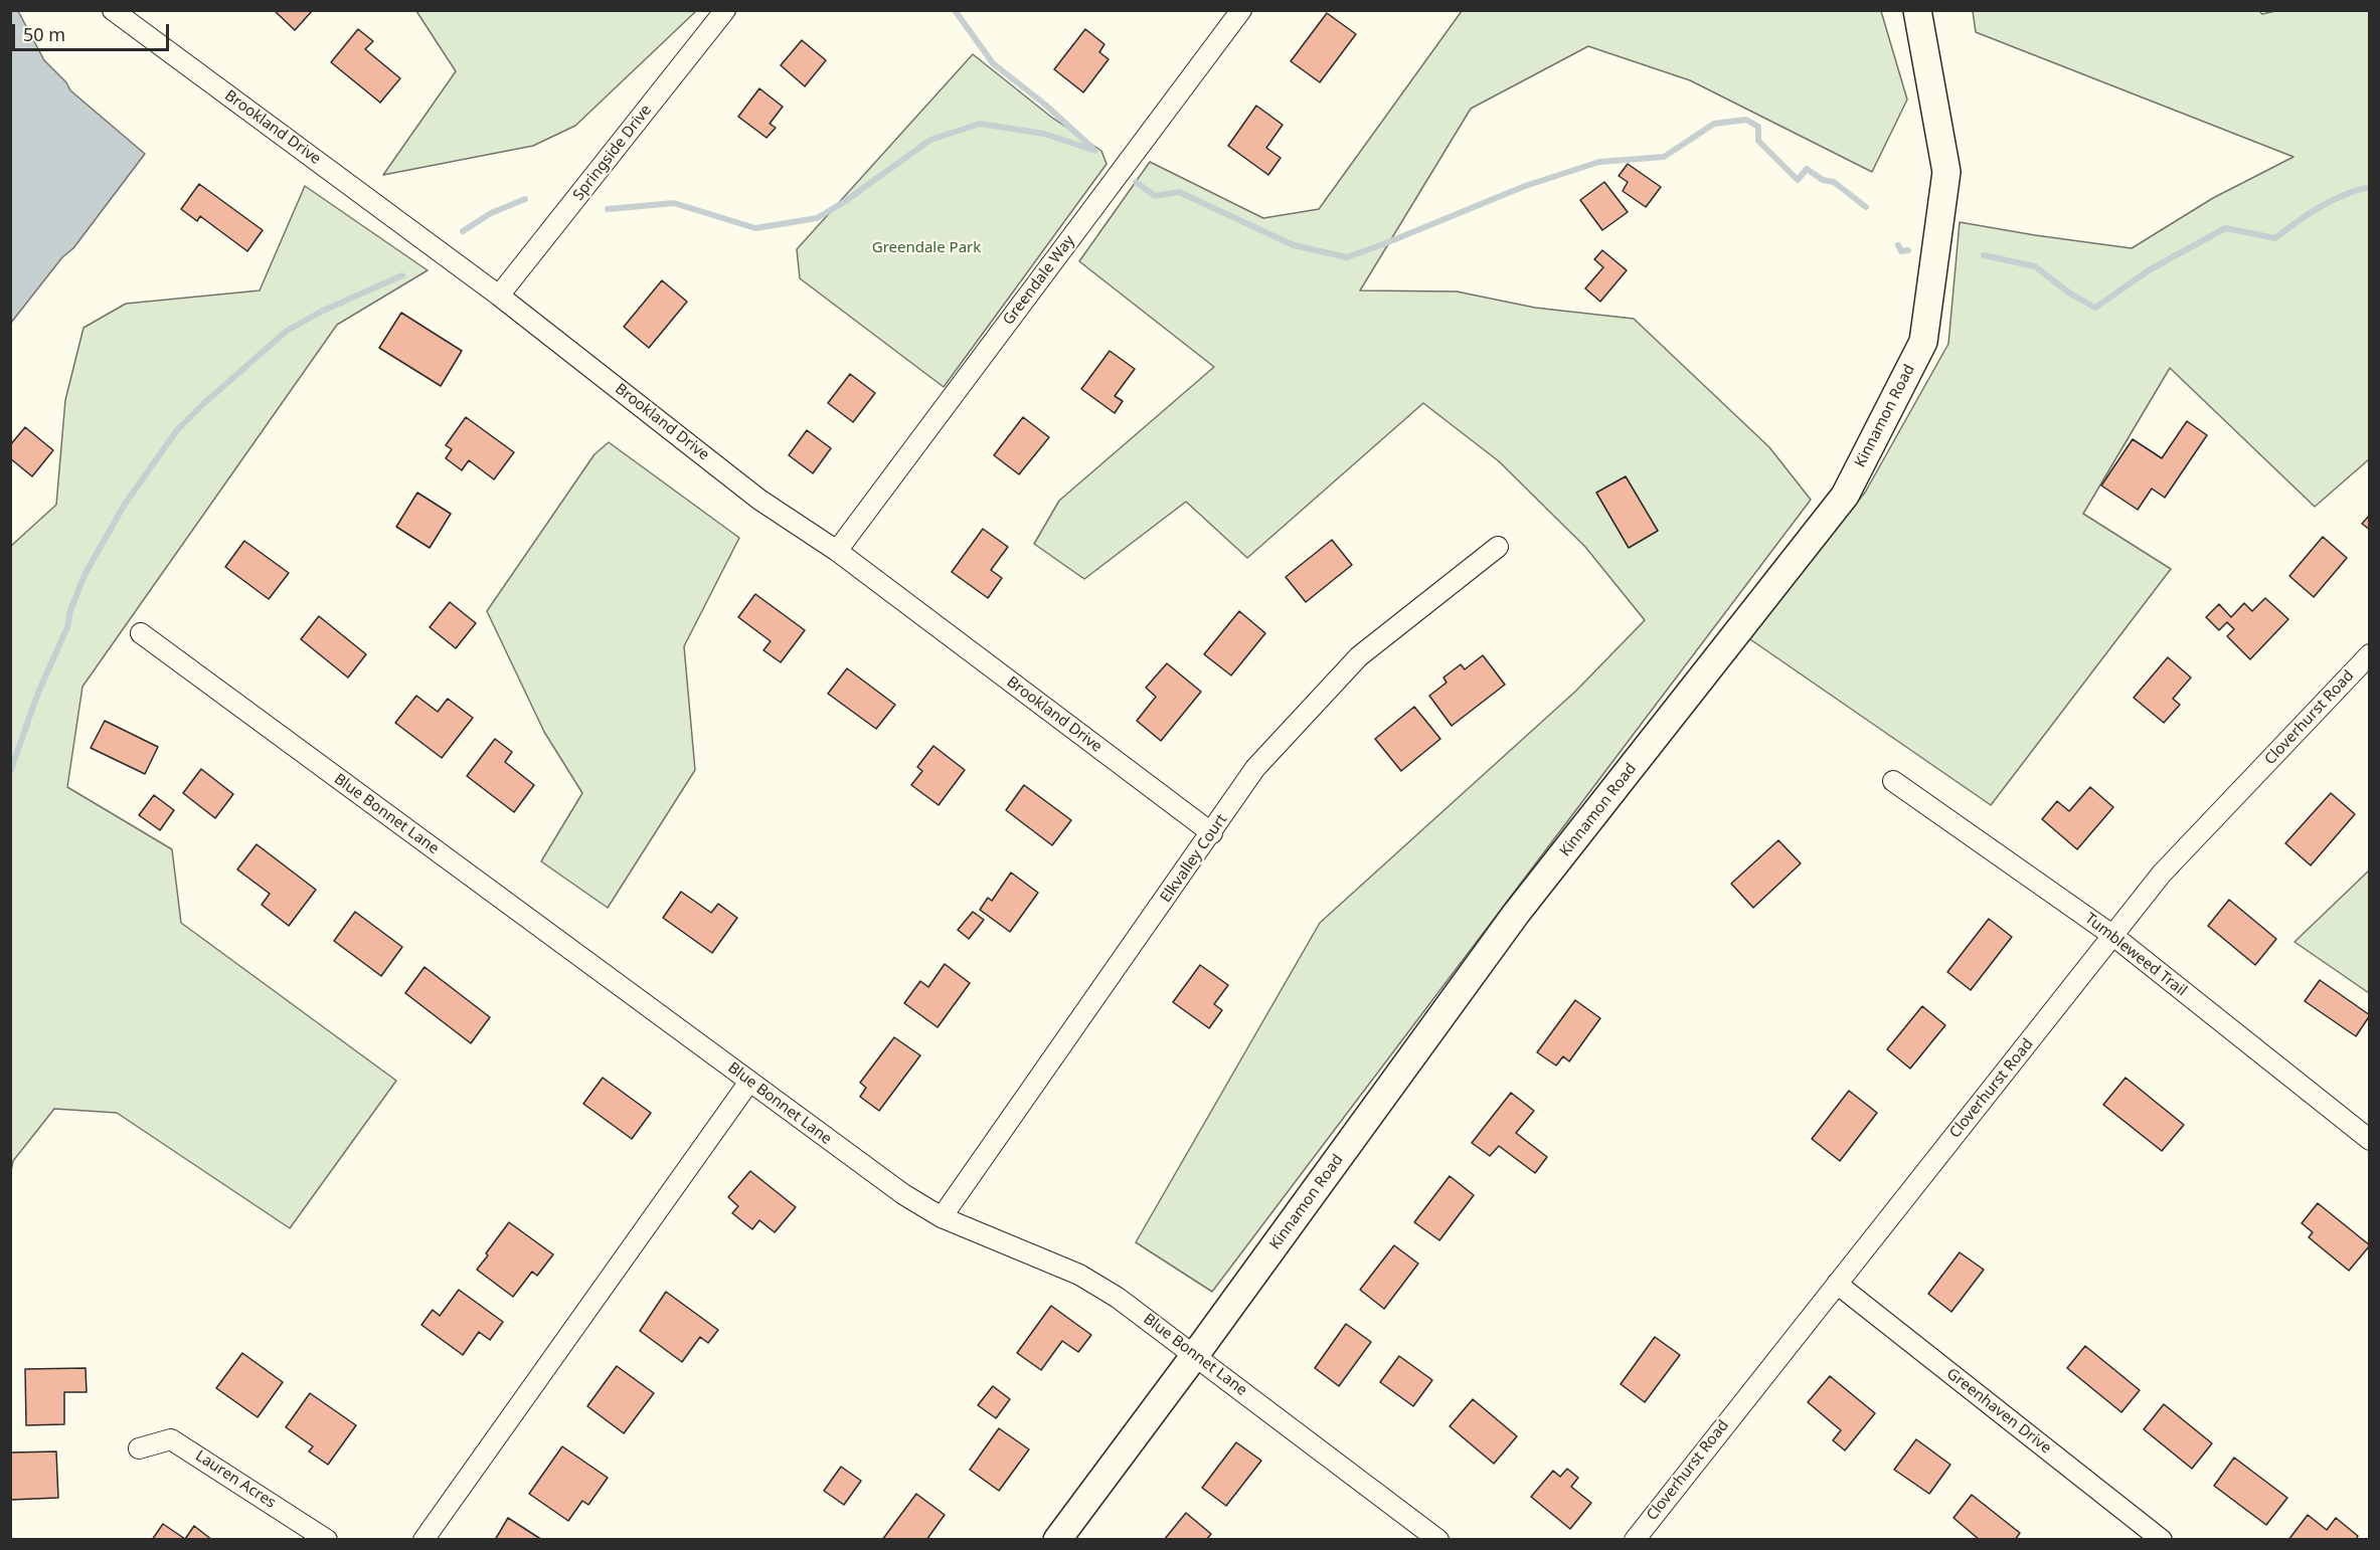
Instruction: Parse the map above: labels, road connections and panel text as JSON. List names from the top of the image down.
{
  "streets": {
    "main road": ["Kinnamon Road"],
    "street": [
      "Brookland Drive",
      "Springside Drive",
      "Greendale Way",
      "Cloverhurst Road",
      "Blue Bonnet Lane",
      "Elkvalley Court",
      "Tumbleweed Trail",
      "Greenhaven Drive",
      "Lauren Acres"
    ]
  },
  "crossings": [
    ["Brookland Drive", "Springside Drive"],
    ["Brookland Drive", "Greendale Way"],
    ["Brookland Drive", "Elkvalley Court"],
    ["Kinnamon Road", "Blue Bonnet Lane"],
    ["Cloverhurst Road", "Tumbleweed Trail"],
    ["Cloverhurst Road", "Greenhaven Drive"],
    ["Blue Bonnet Lane", "Elkvalley Court"]
  ],
  "parks": ["Greendale Park"],
  "scale_bar": "50 m"
}
